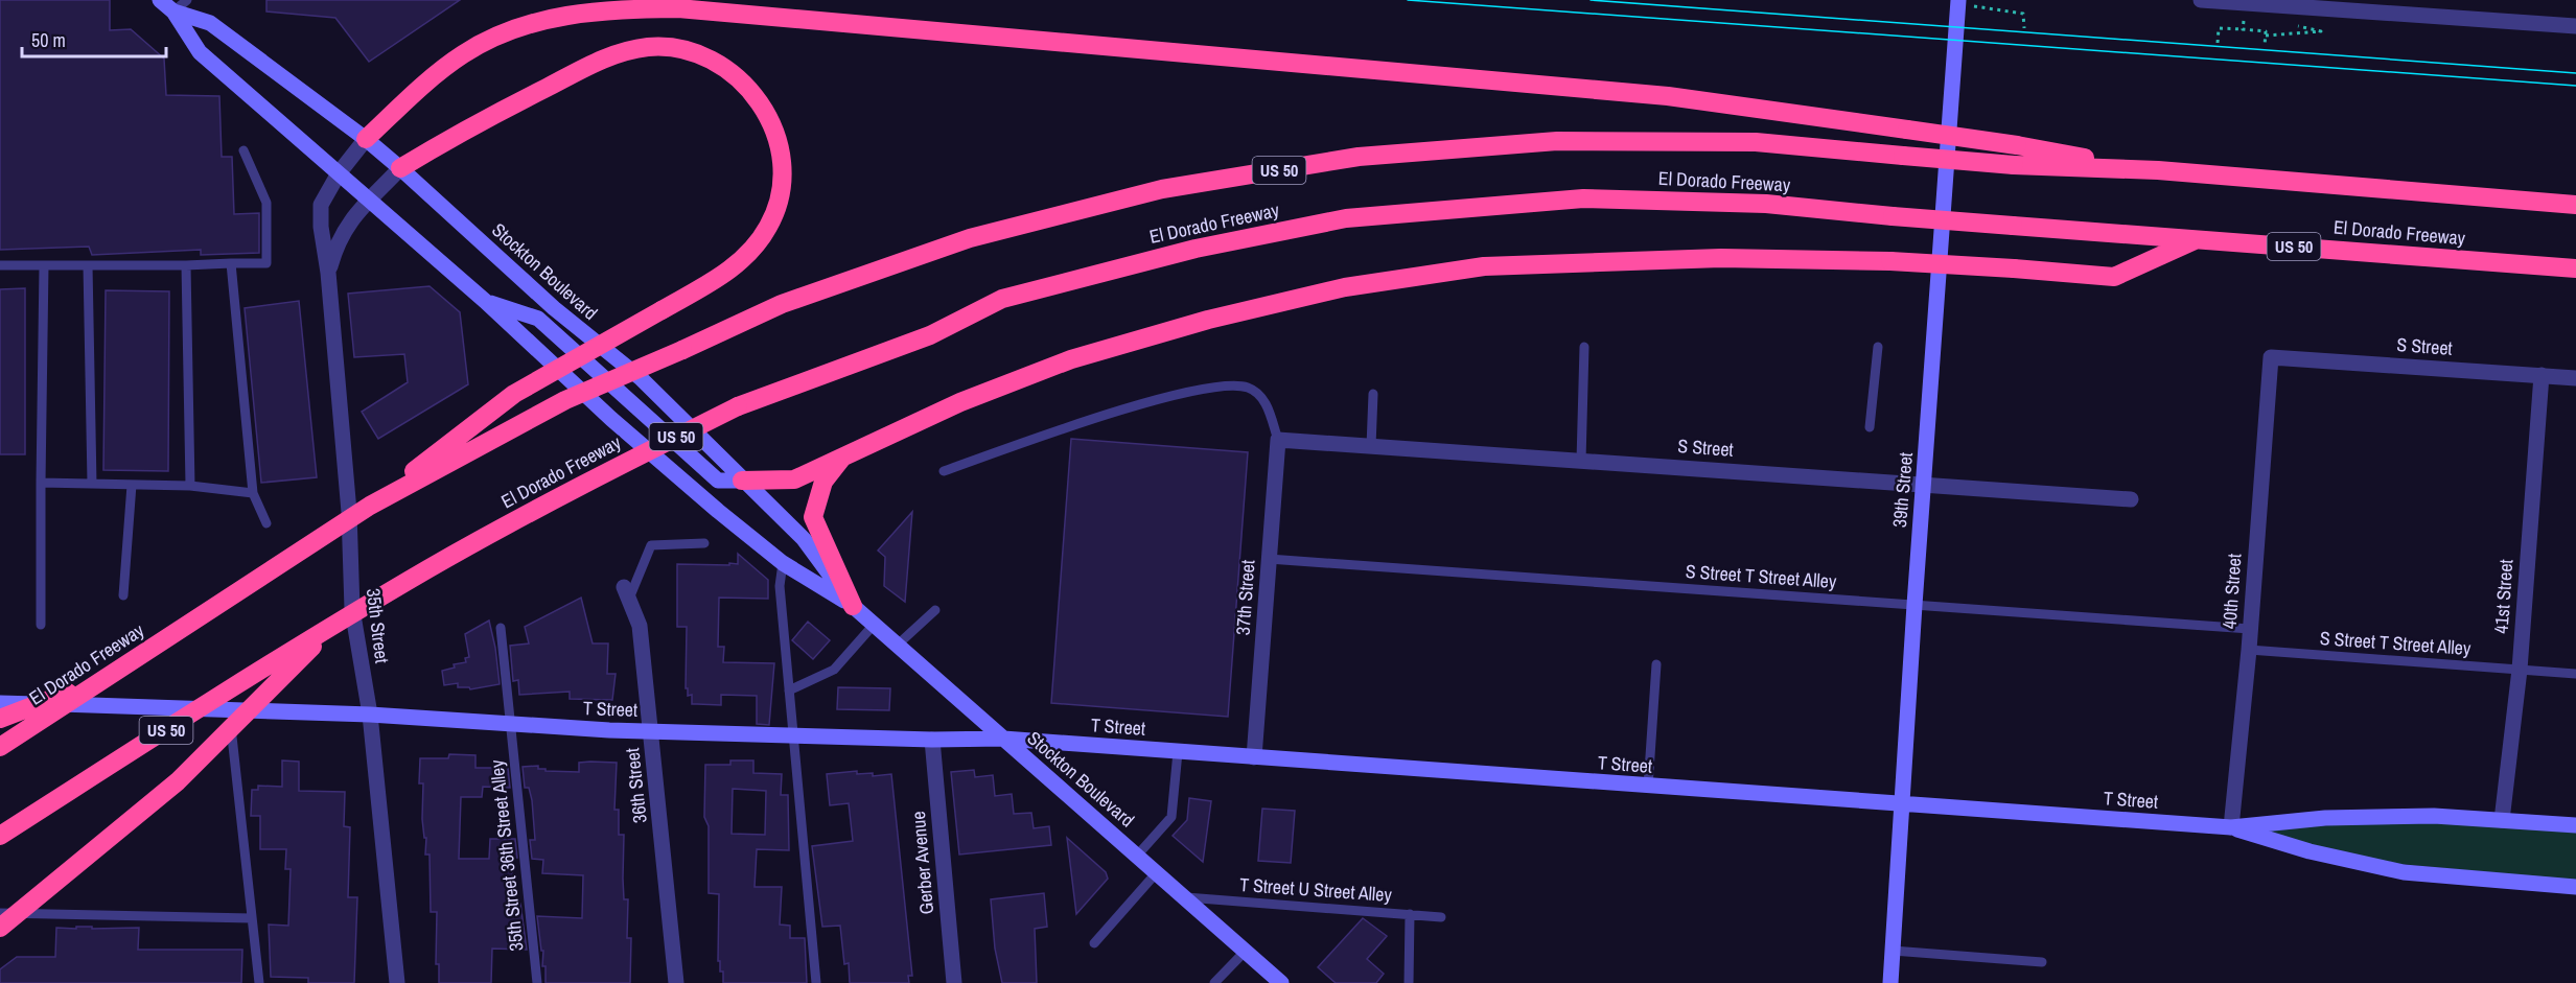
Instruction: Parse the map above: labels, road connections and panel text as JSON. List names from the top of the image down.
{
  "streets": {
    "highway": ["US 50", "El Dorado Freeway"],
    "street": [
      "Stockton Boulevard",
      "S Street",
      "39th Street",
      "40th Street",
      "41st Street",
      "37th Street",
      "35th Street",
      "T Street",
      "36th Street",
      "Gerber Avenue"
    ],
    "lane": ["S Street T Street Alley", "35th Street 36th Street Alley", "T Street U Street Alley"]
  },
  "crossings": [
    ["Stockton Boulevard", "35th Street"],
    ["Stockton Boulevard", "T Street"],
    ["Stockton Boulevard", "T Street U Street Alley"],
    ["S Street", "39th Street"],
    ["S Street", "40th Street"],
    ["S Street", "41st Street"],
    ["S Street", "37th Street"],
    ["39th Street", "S Street T Street Alley"],
    ["39th Street", "T Street"],
    ["S Street T Street Alley", "40th Street"],
    ["S Street T Street Alley", "41st Street"],
    ["S Street T Street Alley", "37th Street"],
    ["40th Street", "T Street"],
    ["41st Street", "T Street"],
    ["37th Street", "T Street"],
    ["35th Street", "T Street"],
    ["T Street", "36th Street"],
    ["T Street", "35th Street 36th Street Alley"],
    ["T Street", "Gerber Avenue"]
  ],
  "scale_bar": "50 m"
}
